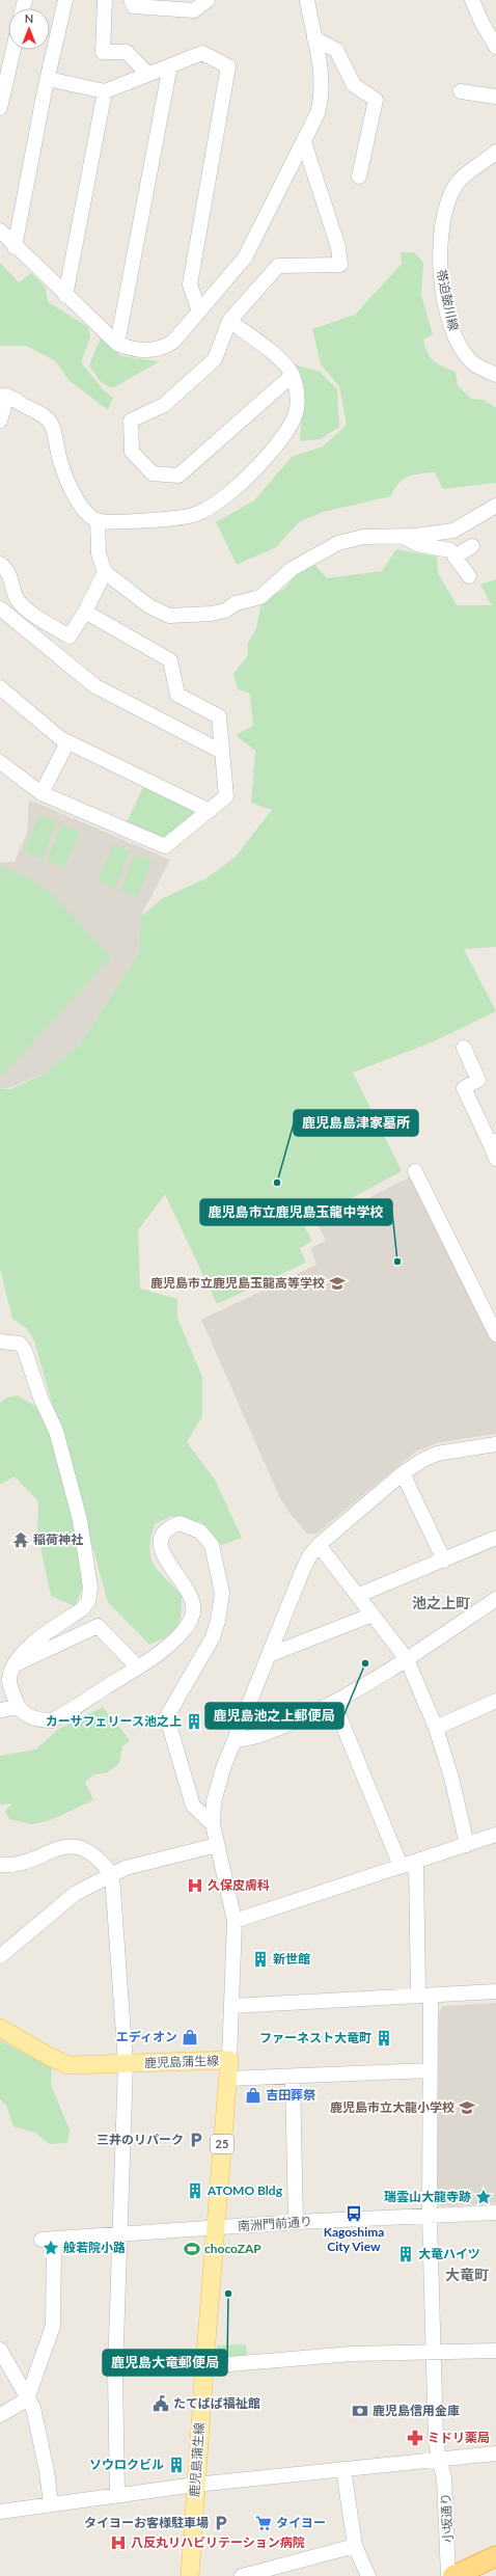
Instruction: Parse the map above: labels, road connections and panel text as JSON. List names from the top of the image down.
{
  "streets": {
    "main road": ["鹿児島蒲生線", "25"],
    "street": ["帯迫皷川線", "南洲門前通り", "小坂通り"]
  },
  "crossings": [
    ["鹿児島蒲生線", "南洲門前通り"],
    ["南洲門前通り", "小坂通り"]
  ],
  "districts": ["池之上町", "大竜町"],
  "places": {
    "other": [
      "鹿児島島津家墓所",
      "鹿児島市立鹿児島玉龍中学校",
      "鹿児島池之上郵便局",
      "鹿児島大竜郵便局"
    ],
    "school or university": ["鹿児島市立鹿児島玉龍高等学校", "鹿児島市立大龍小学校"],
    "temple": ["稲荷神社"],
    "building": [
      "カーサフェリース池之上",
      "新世館",
      "ファーネスト大竜町",
      "ATOMO Bldg",
      "大竜ハイツ",
      "ソウロクビル"
    ],
    "hospital": ["久保皮膚科", "八反丸リハビリテーション病院"],
    "shop": ["エディオン", "吉田葬祭"],
    "parking": ["三井のリパーク", "タイヨーお客様駐車場"],
    "place": ["瑞雲山大龍寺跡", "般若院小路"],
    "bus stop": ["Kagoshima City View"],
    "sports": ["chocoZAP"],
    "public building": ["たてばば福祉館"],
    "bank": ["鹿児島信用金庫"],
    "pharmacy": ["ミドリ薬局"],
    "supermarket": ["タイヨー"]
  },
  "north": "top"
}
